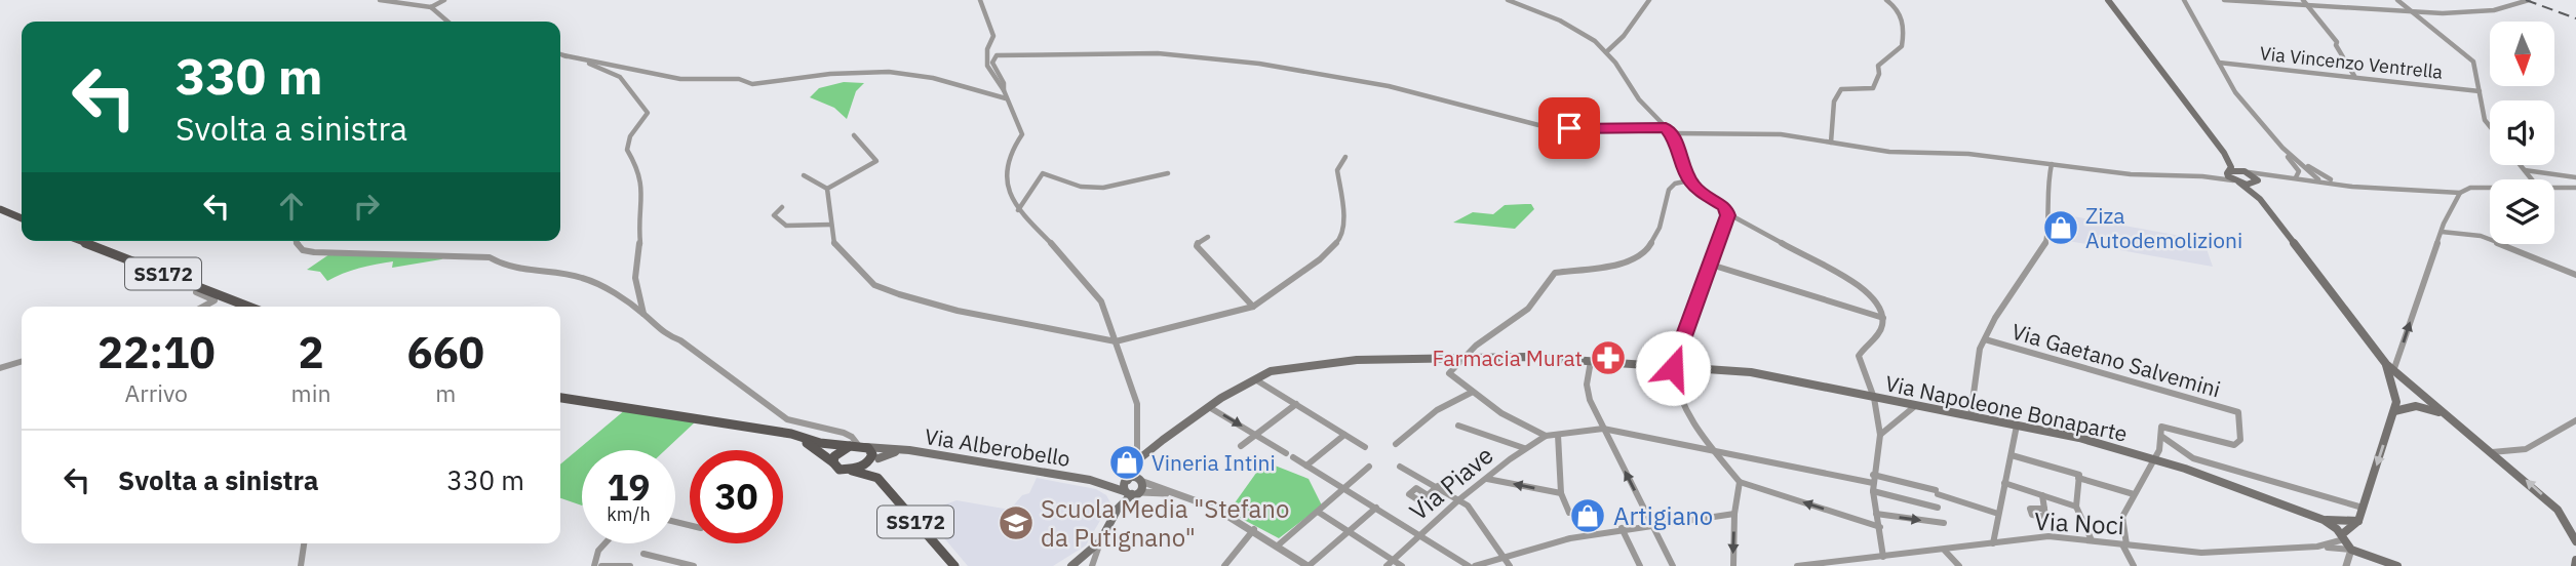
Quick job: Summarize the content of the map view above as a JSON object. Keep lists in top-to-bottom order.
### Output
{
  "streets": {
    "main road": ["SS172", "Via Napoleone Bonaparte", "Via Alberobello"],
    "street": [
      "Via Vincenzo Ventrella",
      "Via Gaetano Salvemini",
      "Via Piave",
      "Via Noci"
    ]
  },
  "crossings": [
    ["Via Napoleone Bonaparte", "Via Noci"]
  ],
  "places": {
    "shop": ["Ziza Autodemolizioni", "Vineria Intini", "Artigiano"],
    "pharmacy": ["Farmacia Murat"],
    "school or university": ["Scuola Media \"Stefano da Putignano\""]
  },
  "north": "bottom",
  "page": {
    "turn": ["330 m", "Svolta a sinistra"],
    "eta": [
      "22:10",
      "Arrivo",
      "2",
      "min",
      "660",
      "m"
    ],
    "list": [
      {
        "name": "Svolta a sinistra",
        "value": "330 m"
      }
    ],
    "speed": "19 km/h",
    "limit": "30"
  }
}
